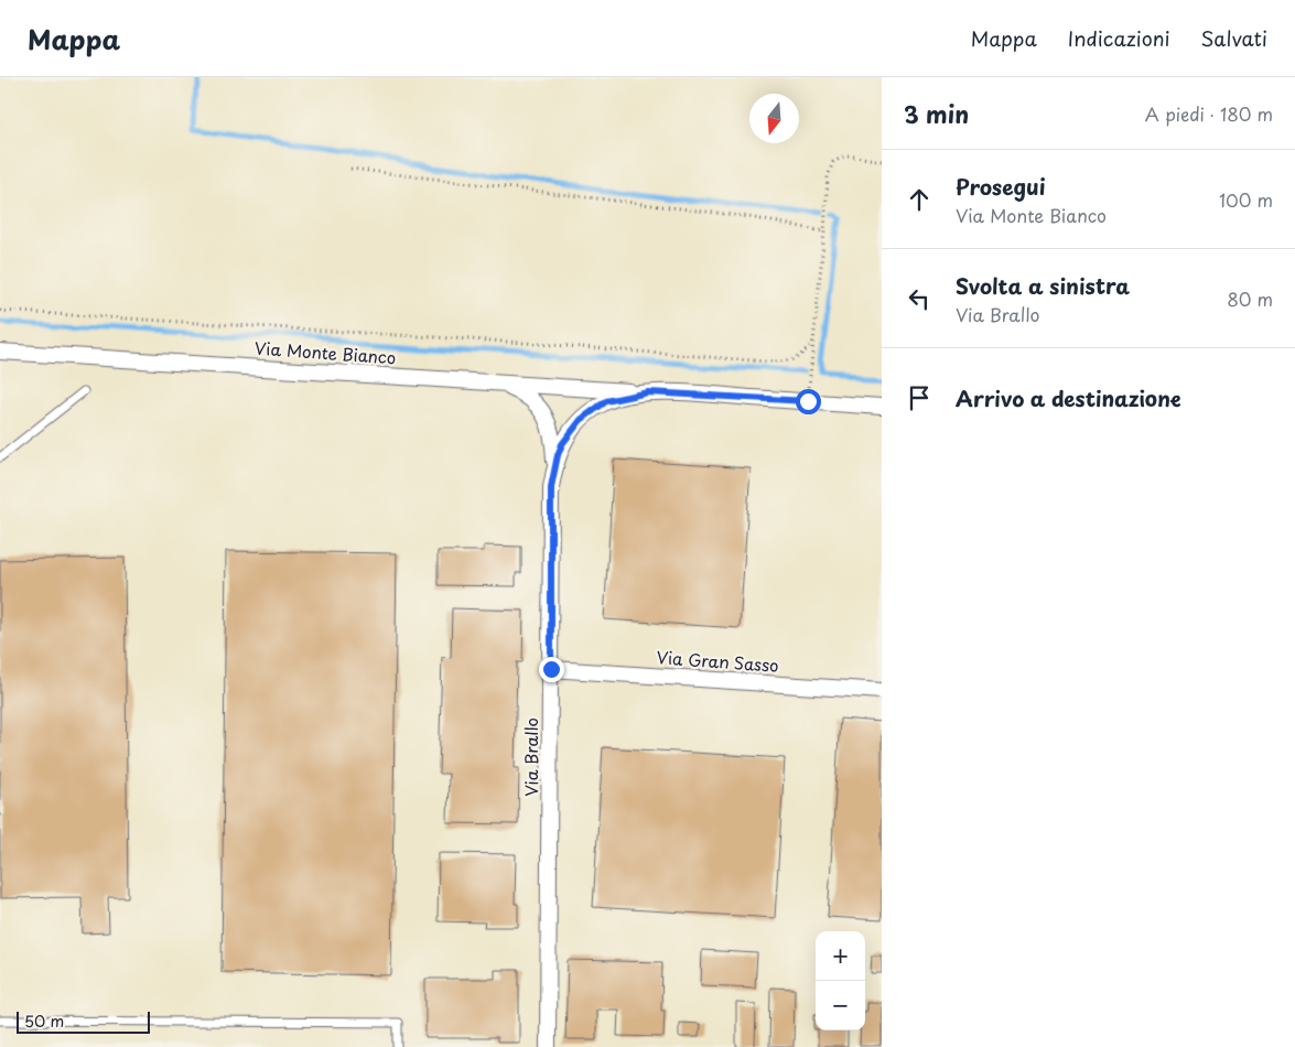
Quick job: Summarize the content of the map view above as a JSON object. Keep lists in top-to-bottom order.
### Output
{
  "streets": {
    "street": ["Via Monte Bianco", "Via Gran Sasso", "Via Brallo"]
  },
  "crossings": [
    ["Via Monte Bianco", "Via Brallo"],
    ["Via Gran Sasso", "Via Brallo"]
  ],
  "scale_bar": "50 m",
  "north": "bottom",
  "page": {
    "header": "Mappa",
    "nav": ["Mappa", "Indicazioni", "Salvati"],
    "heading": ["3 min", "A piedi · 180 m"],
    "list": [
      ["Prosegui", "Via Monte Bianco", "100 m"],
      ["Svolta a sinistra", "Via Brallo", "80 m"],
      "Arrivo a destinazione"
    ],
    "map_buttons": ["+", "−"],
    "scale": "50 m"
  }
}
